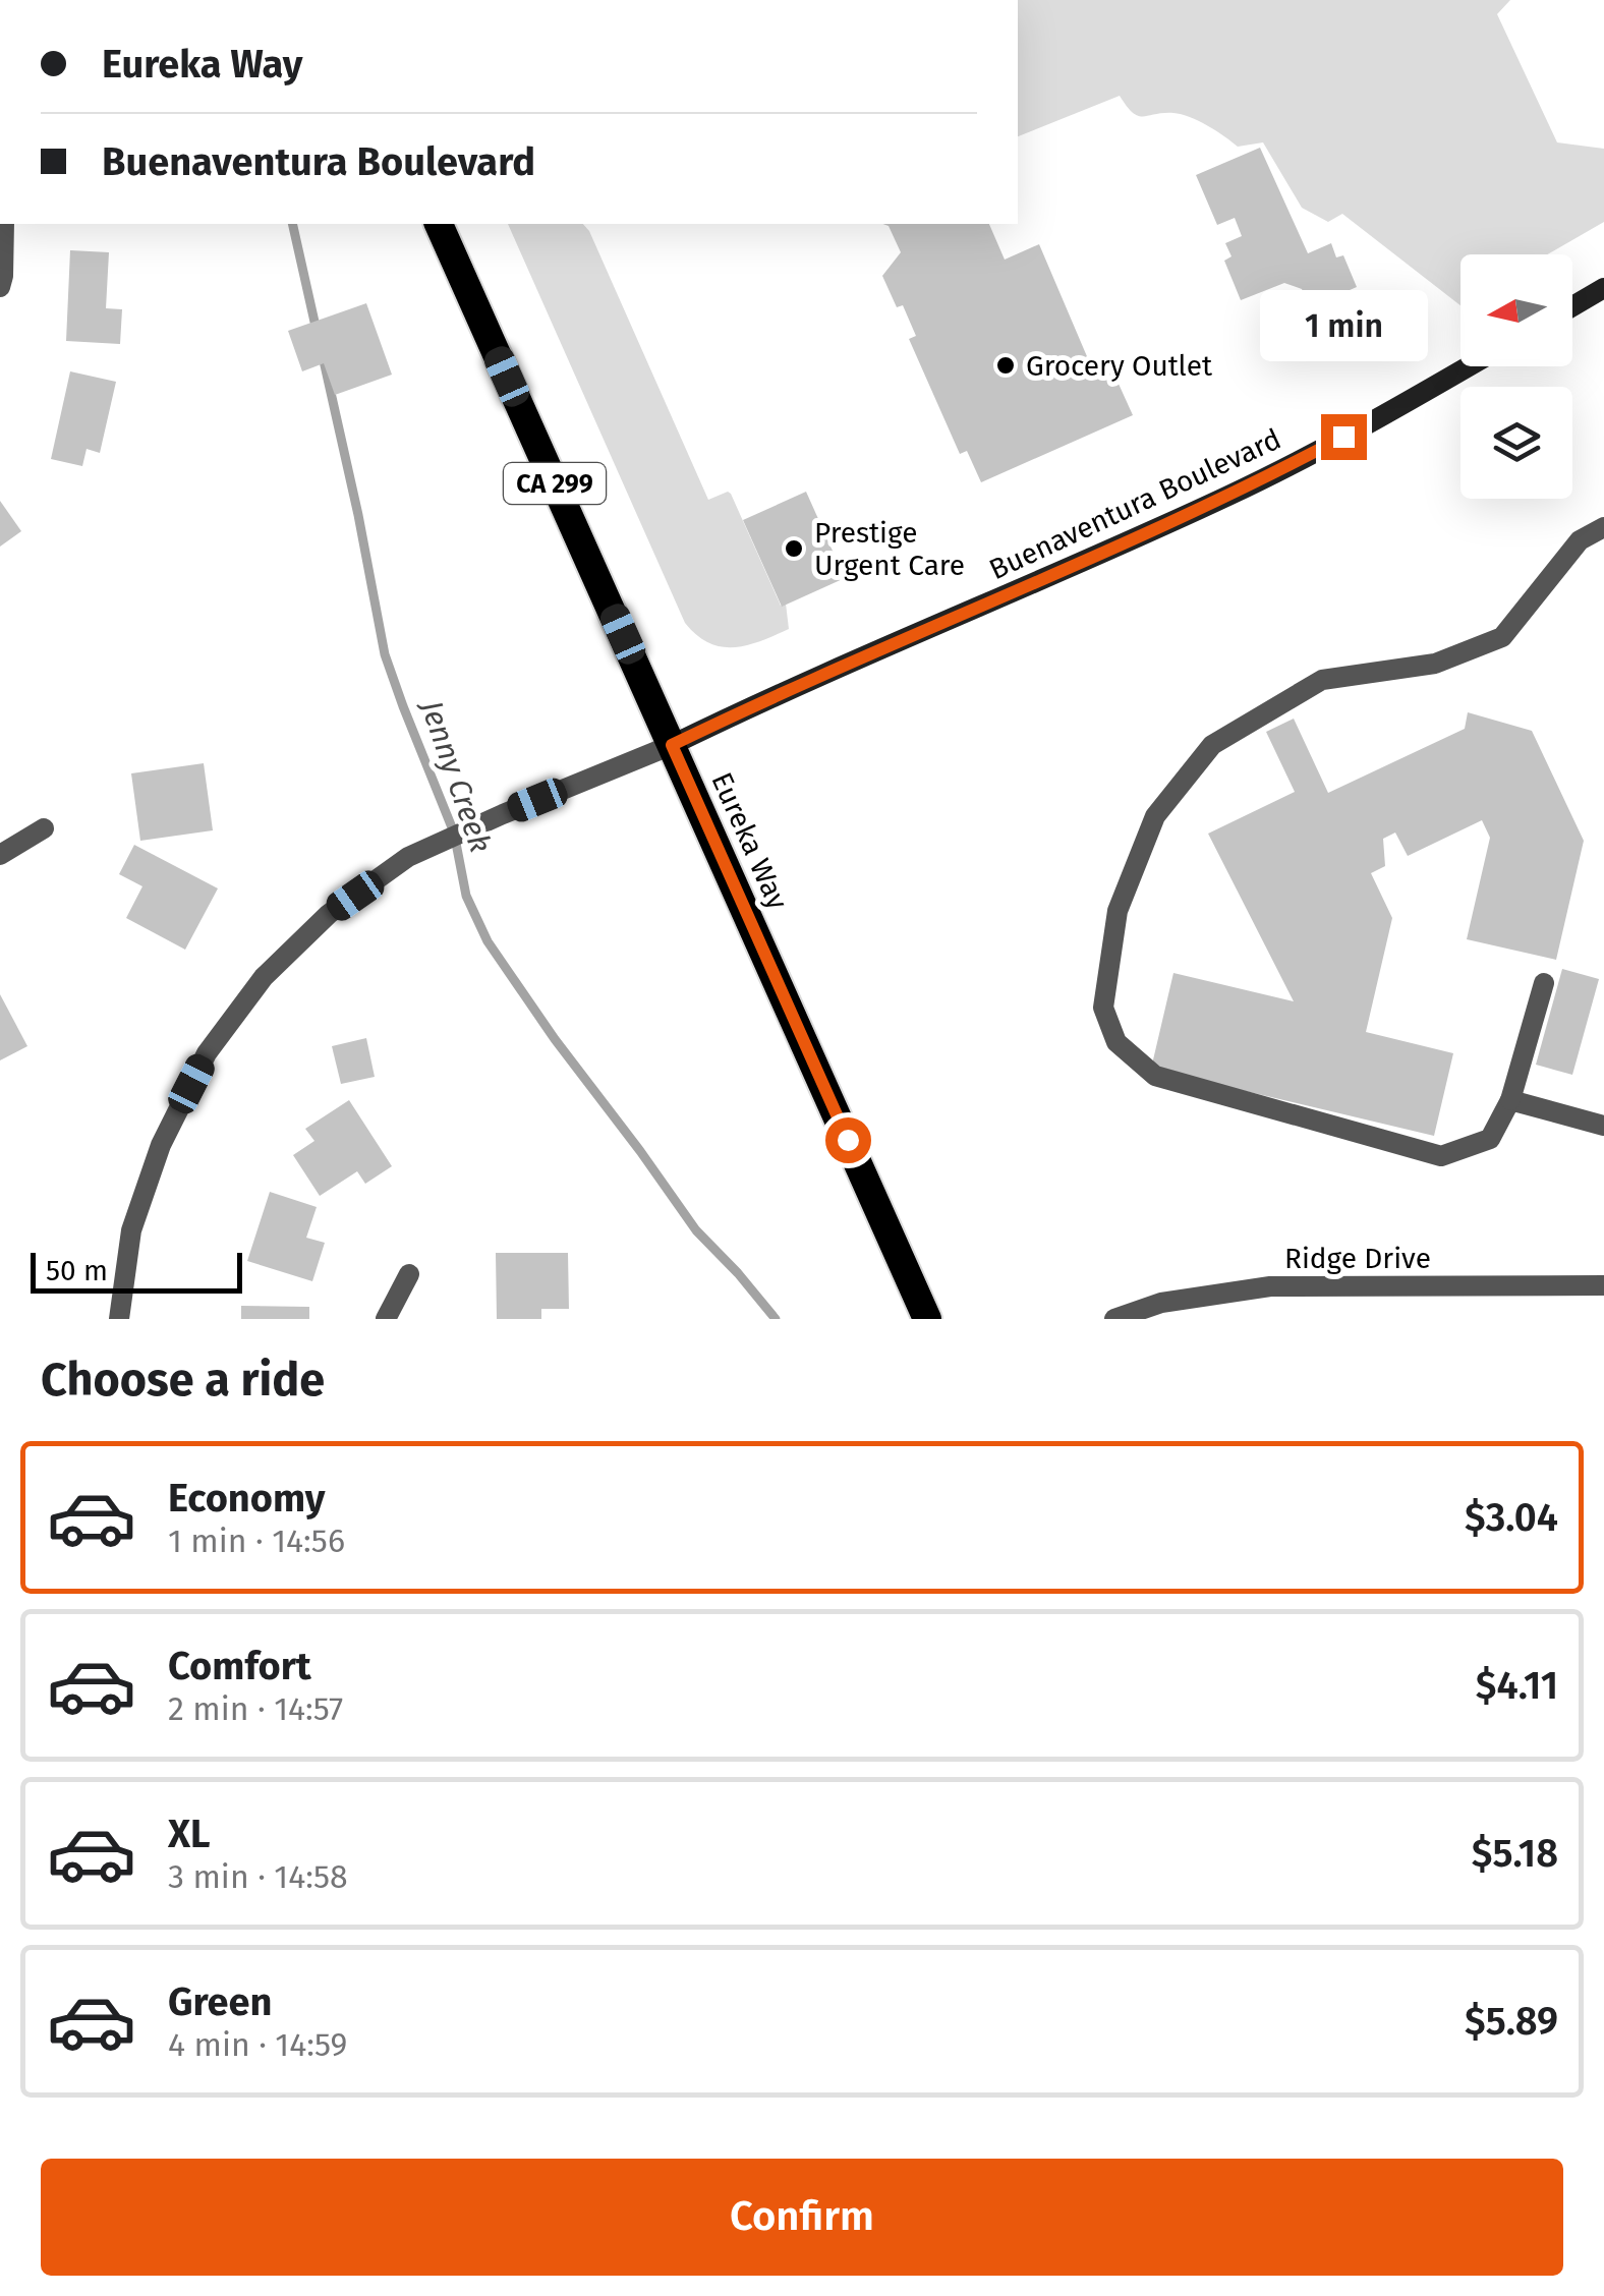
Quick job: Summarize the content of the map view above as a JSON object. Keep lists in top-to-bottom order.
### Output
{
  "streets": {
    "highway": ["CA 299", "Eureka Way"],
    "main road": ["Buenaventura Boulevard"],
    "street": ["Ridge Drive"]
  },
  "crossings": [
    ["Buenaventura Boulevard", "Eureka Way"]
  ],
  "water": ["Jenny Creek"],
  "places": ["Grocery Outlet", "Prestige Urgent Care"],
  "scale_bar": "50 m",
  "north": "left",
  "page": {
    "banner": ["Eureka Way", "Buenaventura Boulevard"],
    "bubble": "1 min",
    "scale": "50 m",
    "heading": "Choose a ride",
    "list": [
      {
        "name": "Economy",
        "note": "1 min · 14:56",
        "value": "$3.04"
      },
      {
        "name": "Comfort",
        "note": "2 min · 14:57",
        "value": "$4.11"
      },
      {
        "name": "XL",
        "note": "3 min · 14:58",
        "value": "$5.18"
      },
      {
        "name": "Green",
        "note": "4 min · 14:59",
        "value": "$5.89"
      }
    ],
    "buttons": "Confirm"
  }
}
